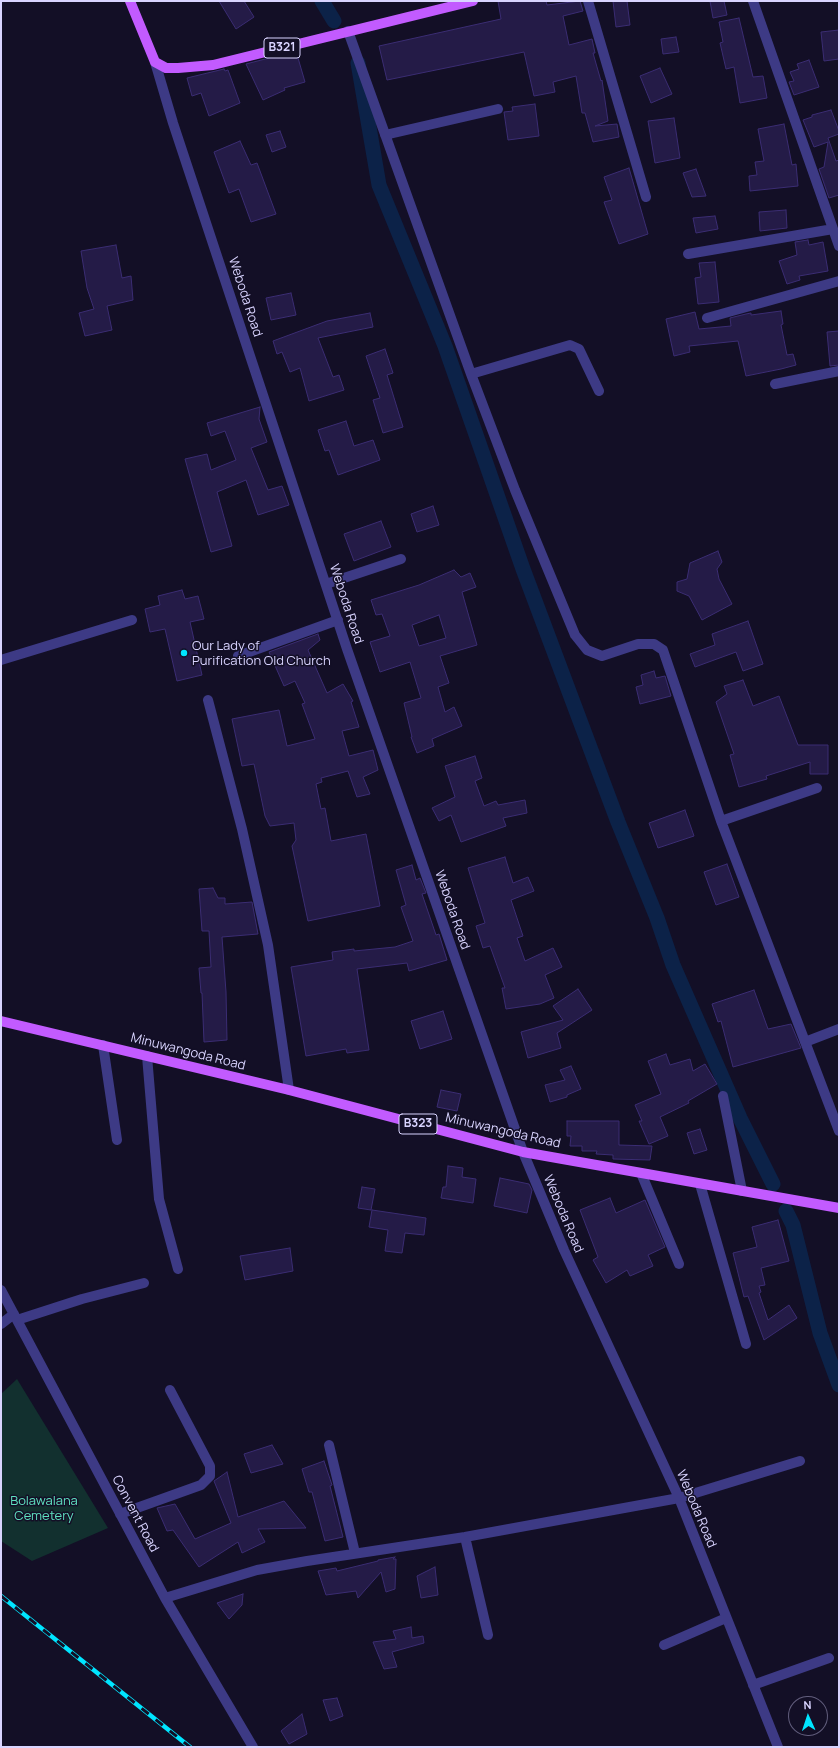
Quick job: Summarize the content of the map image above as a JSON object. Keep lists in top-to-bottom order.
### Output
{
  "streets": {
    "main road": ["B321", "Minuwangoda Road", "B323"],
    "street": ["Weboda Road", "Convent Road"]
  },
  "crossings": [
    ["B321", "Weboda Road"],
    ["Weboda Road", "Minuwangoda Road"]
  ],
  "parks": ["Bolawalana Cemetery"],
  "places": ["Our Lady of Purification Old Church"],
  "north": "top"
}
